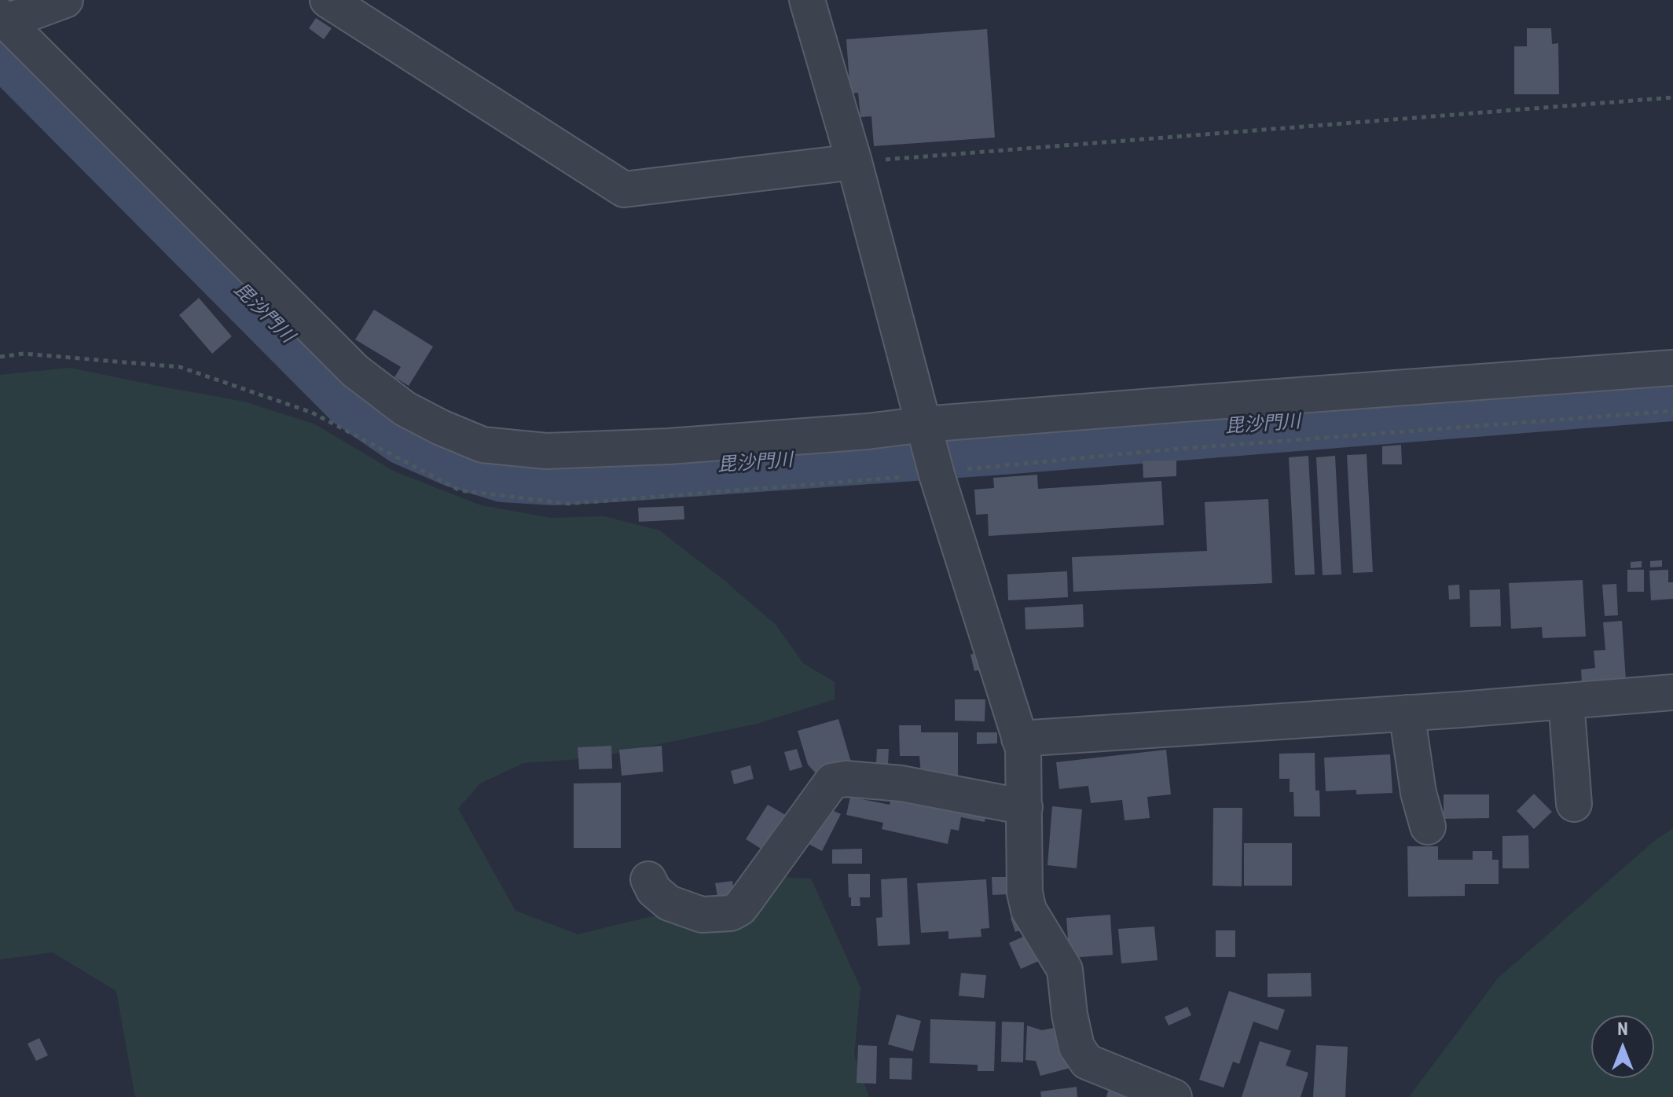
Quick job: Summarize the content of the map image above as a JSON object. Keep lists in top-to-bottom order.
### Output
{
  "water": ["毘沙門川"],
  "north": "top"
}
